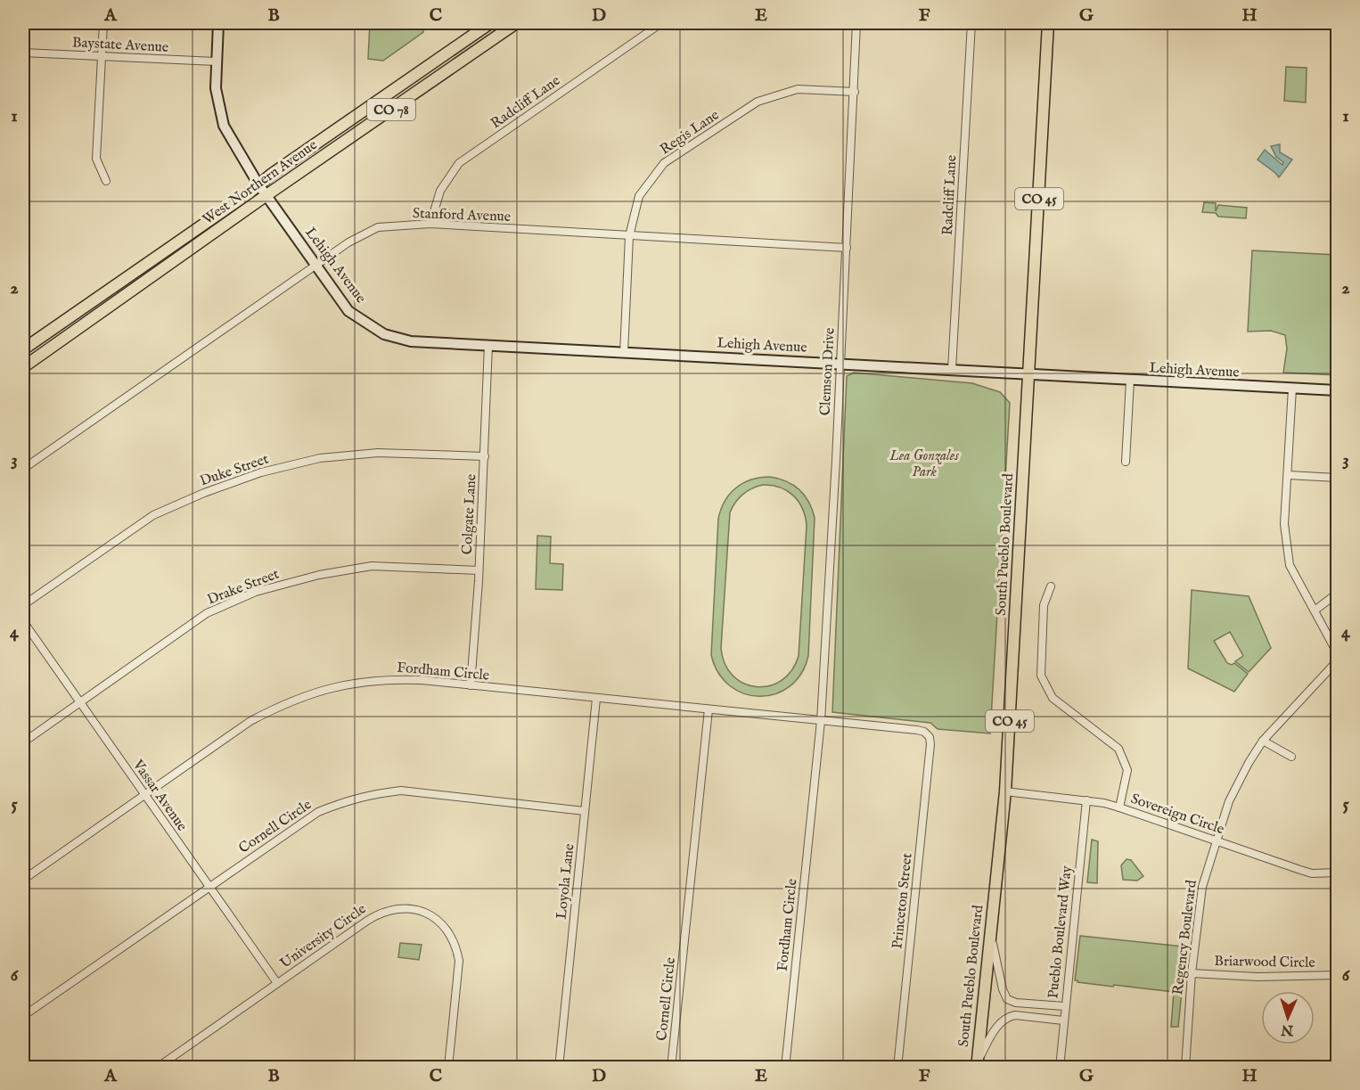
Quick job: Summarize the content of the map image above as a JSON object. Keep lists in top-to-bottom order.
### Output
{
  "streets": {
    "main road": [
      "CO 78",
      "West Northern Avenue",
      "CO 45",
      "South Pueblo Boulevard"
    ],
    "street": [
      "Baystate Avenue",
      "Radcliff Lane",
      "Regis Lane",
      "Stanford Avenue",
      "Lehigh Avenue",
      "Clemson Drive",
      "Duke Street",
      "Colgate Lane",
      "Drake Street",
      "Fordham Circle",
      "Vassar Avenue",
      "Sovereign Circle",
      "Cornell Circle",
      "Loyola Lane",
      "Princeton Street",
      "Pueblo Boulevard Way",
      "University Circle",
      "Regency Boulevard",
      "Briarwood Circle"
    ]
  },
  "crossings": [
    ["Baystate Avenue", "Lehigh Avenue"],
    ["Radcliff Lane", "Stanford Avenue"],
    ["Radcliff Lane", "Lehigh Avenue"],
    ["Regis Lane", "Stanford Avenue"],
    ["Regis Lane", "Lehigh Avenue"],
    ["Regis Lane", "Clemson Drive"],
    ["West Northern Avenue", "Lehigh Avenue"],
    ["Stanford Avenue", "Lehigh Avenue"],
    ["Stanford Avenue", "Clemson Drive"],
    ["Lehigh Avenue", "Clemson Drive"],
    ["Lehigh Avenue", "Colgate Lane"],
    ["Lehigh Avenue", "South Pueblo Boulevard"],
    ["Clemson Drive", "Fordham Circle"],
    ["Duke Street", "Colgate Lane"],
    ["Colgate Lane", "Drake Street"],
    ["Colgate Lane", "Fordham Circle"],
    ["South Pueblo Boulevard", "Sovereign Circle"],
    ["Drake Street", "Vassar Avenue"],
    ["Fordham Circle", "Vassar Avenue"],
    ["Fordham Circle", "Cornell Circle"],
    ["Fordham Circle", "Loyola Lane"],
    ["Fordham Circle", "Princeton Street"],
    ["Vassar Avenue", "Cornell Circle"],
    ["Vassar Avenue", "University Circle"],
    ["Sovereign Circle", "Pueblo Boulevard Way"],
    ["Sovereign Circle", "Regency Boulevard"],
    ["Cornell Circle", "Loyola Lane"],
    ["Regency Boulevard", "Briarwood Circle"]
  ],
  "parks": ["Lea Gonzales Park"],
  "north": "bottom",
  "grid": {
    "columns": [
      "A",
      "B",
      "C",
      "D",
      "E",
      "F",
      "G",
      "H"
    ],
    "rows": [
      "1",
      "2",
      "3",
      "4",
      "5",
      "6"
    ]
  }
}
